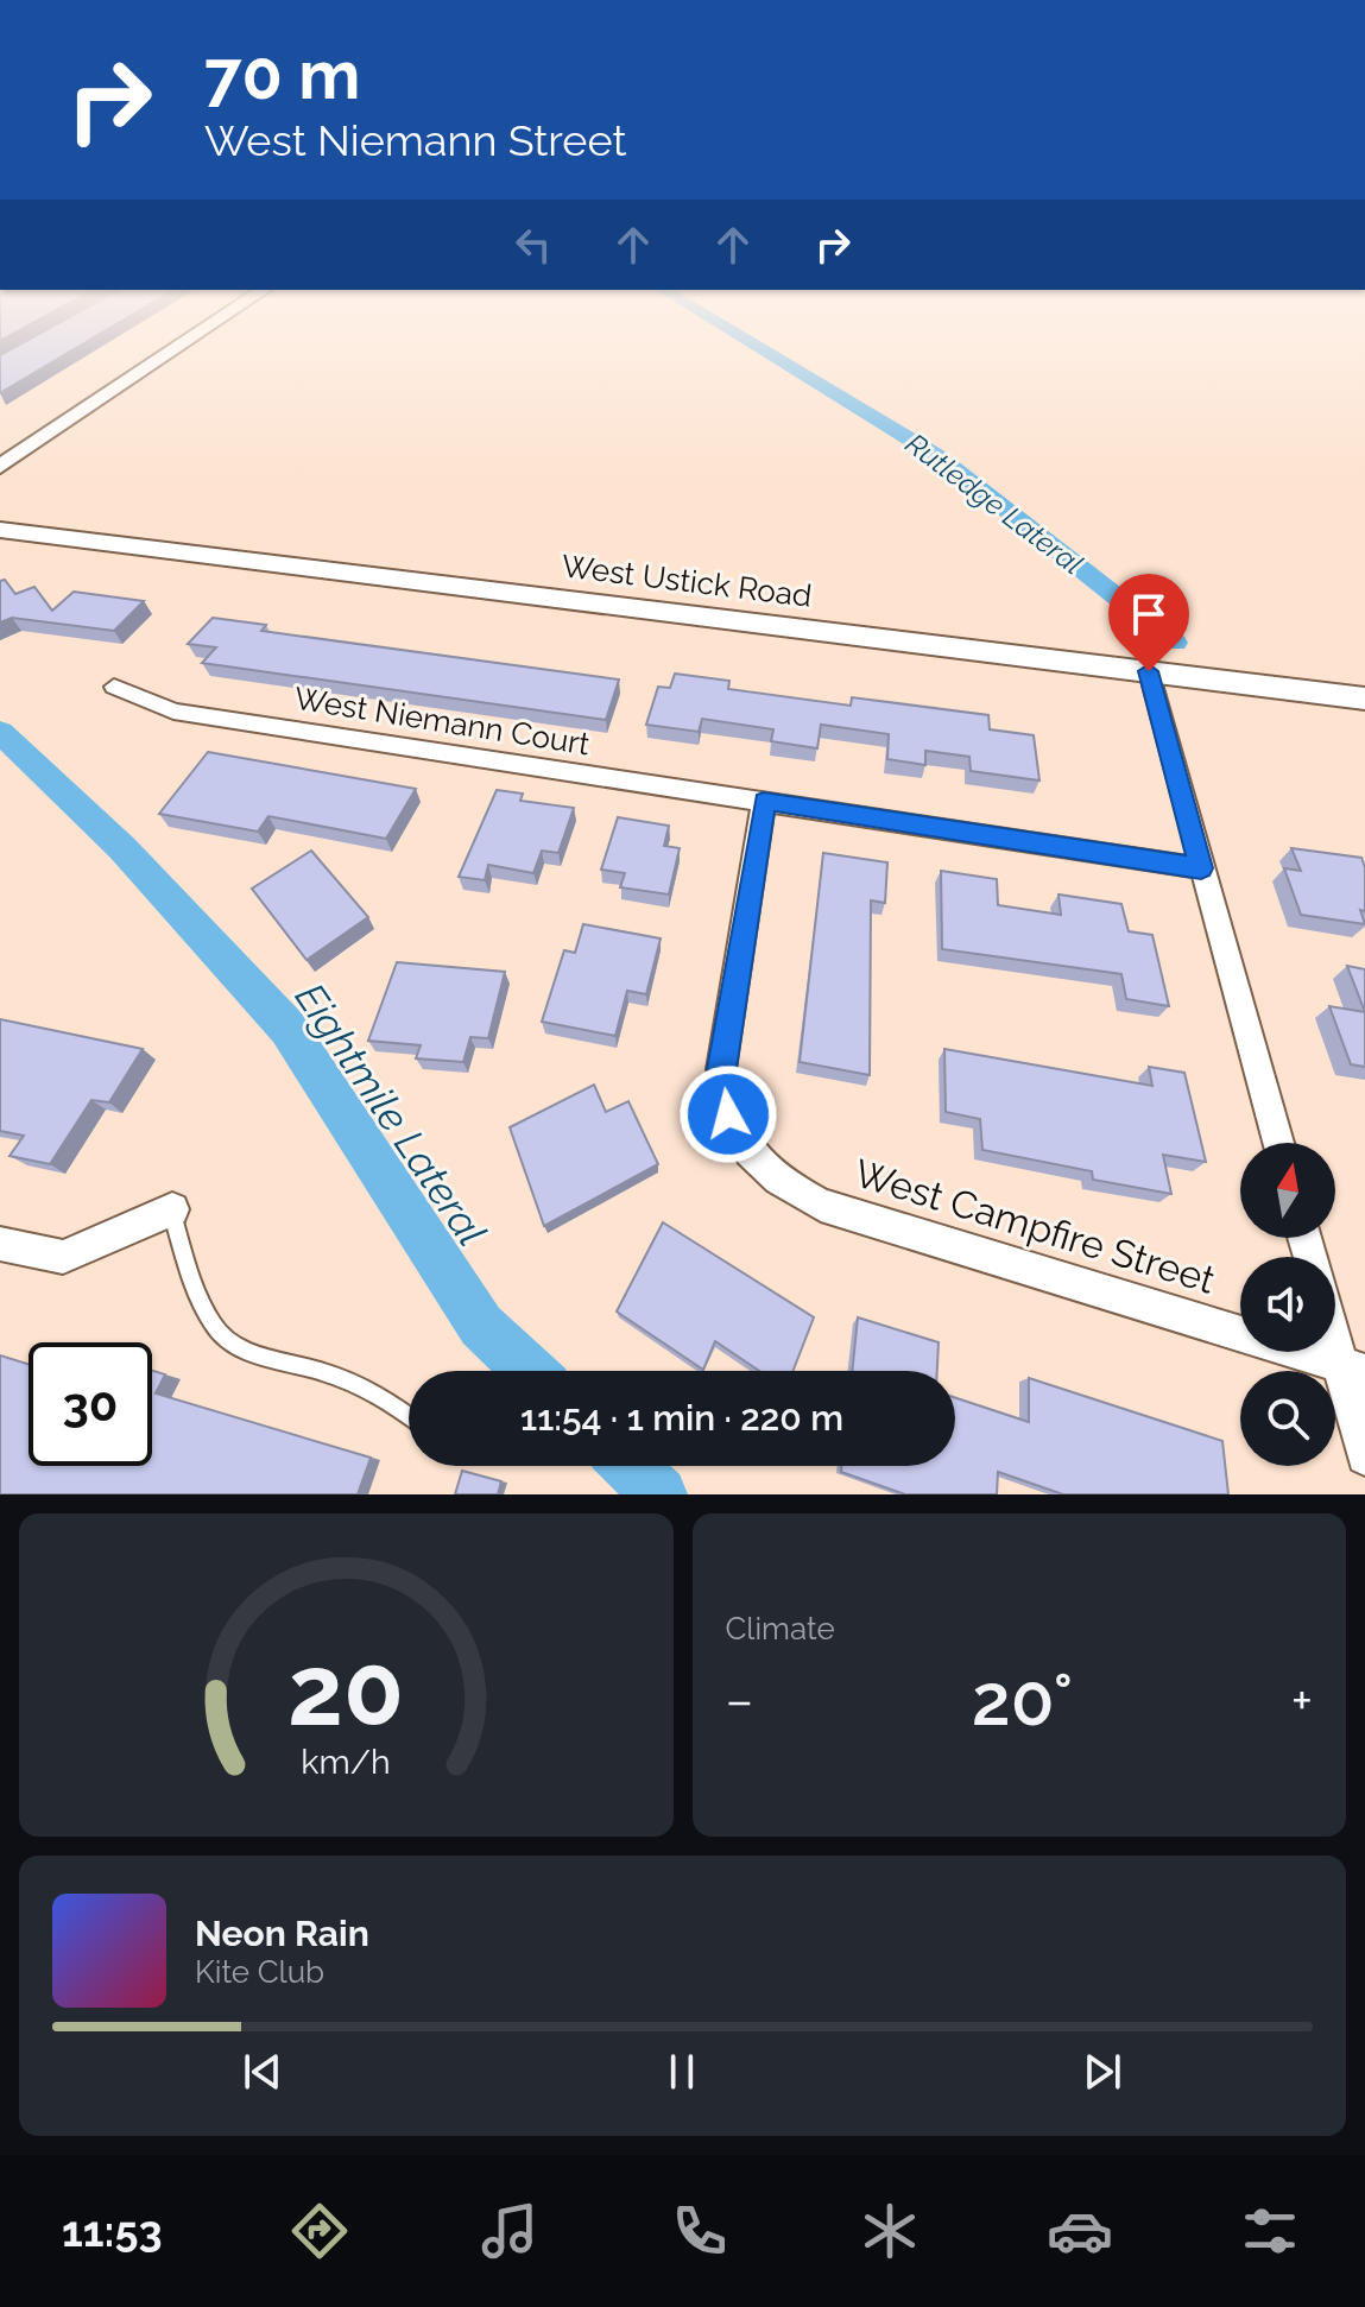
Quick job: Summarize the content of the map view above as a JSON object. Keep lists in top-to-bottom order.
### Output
{
  "streets": {
    "main road": ["West Ustick Road"],
    "street": ["West Niemann Court", "West Campfire Street"]
  },
  "crossings": [
    ["West Niemann Court", "West Campfire Street"]
  ],
  "water": ["Rutledge Lateral", "Eightmile Lateral"],
  "north": "top",
  "page": {
    "turn": ["70 m", "West Niemann Street"],
    "limit": "30",
    "trip": "11:54 · 1 min · 220 m",
    "tile": "Climate",
    "heat": ["−", "20°", "+"],
    "song": ["Neon Rain", "Kite Club"],
    "tabs": "11:53",
    "gauge": ["20", "km/h"]
  }
}
